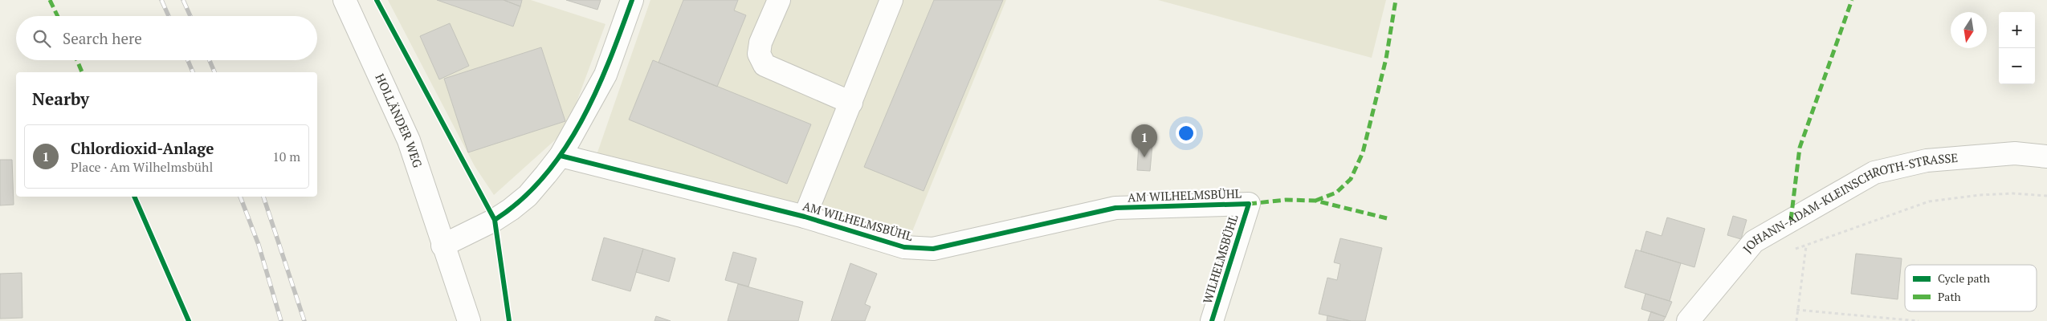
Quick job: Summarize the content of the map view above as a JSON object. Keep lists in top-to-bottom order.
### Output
{
  "streets": {
    "street": [
      "HOLLÄNDER WEG",
      "AM WILHELMSBÜHL",
      "JOHANN-ADAM-KLEINSCHROTH-STRASSE",
      "WILHELMSBÜHL"
    ]
  },
  "crossings": [
    ["AM WILHELMSBÜHL", "WILHELMSBÜHL"]
  ],
  "legend": ["Cycle path", "Path"],
  "north": "bottom",
  "page": {
    "map_buttons": ["+", "−"],
    "search": "Search here",
    "heading": "Nearby",
    "pins": "1",
    "list": [
      {
        "mark": "1",
        "name": "Chlordioxid-Anlage",
        "note": "Place · Am Wilhelmsbühl",
        "value": "10 m"
      }
    ]
  }
}
